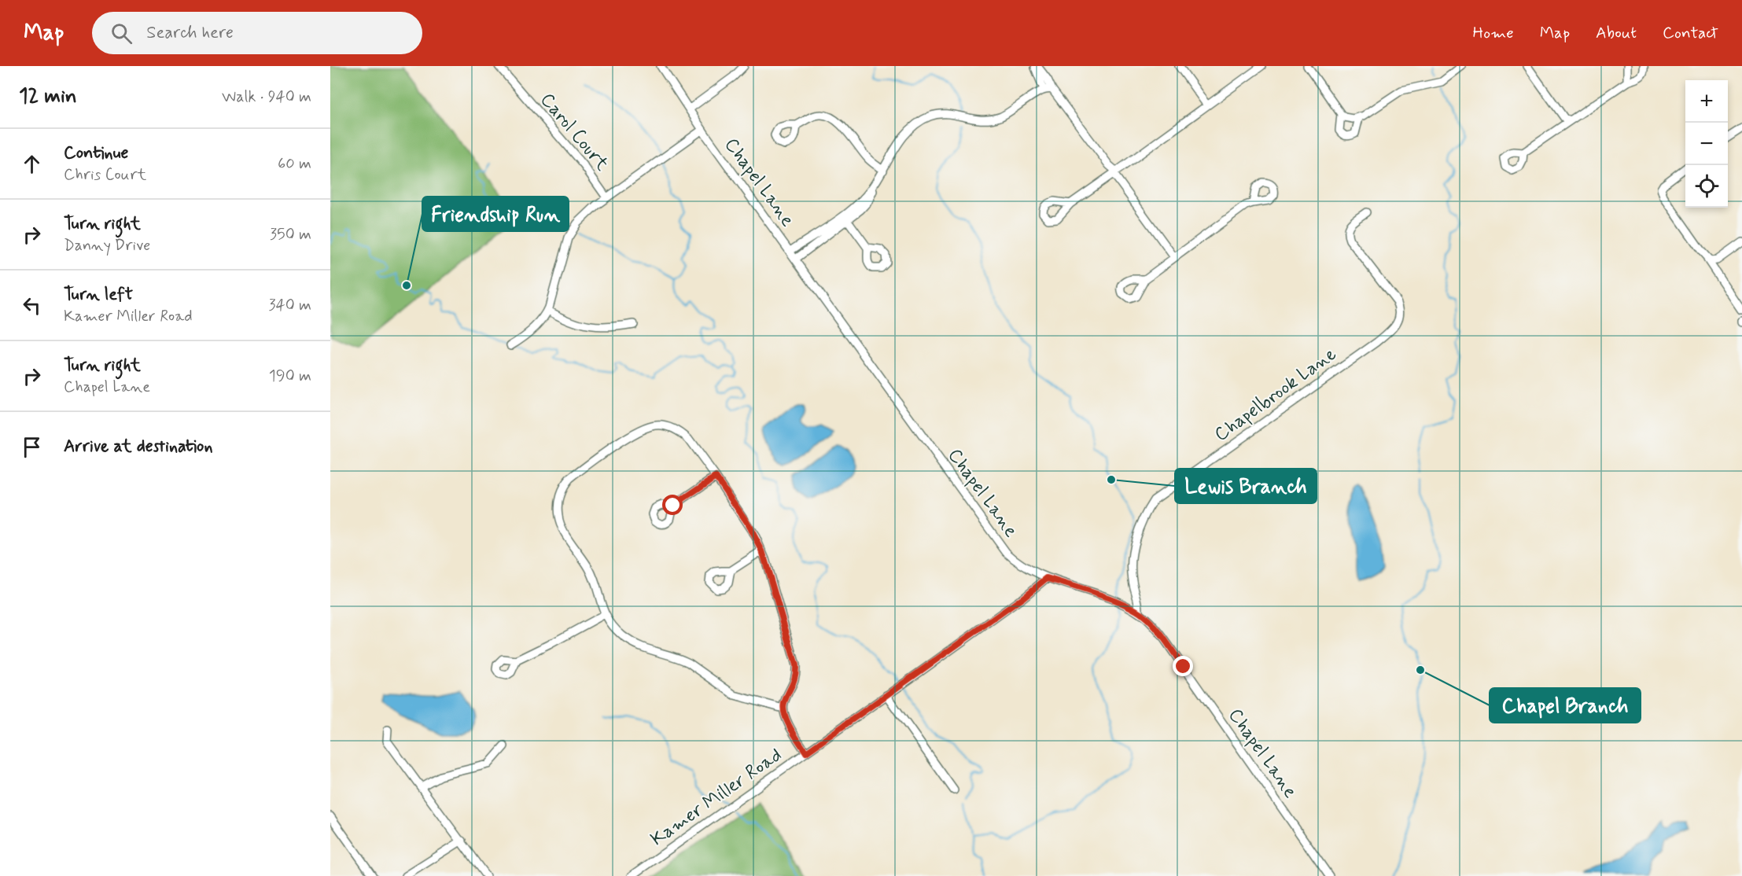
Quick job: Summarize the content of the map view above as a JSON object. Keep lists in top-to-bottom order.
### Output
{
  "streets": {
    "street": [
      "Carol Court",
      "Chapel Lane",
      "Chapelbrook Lane",
      "Kamer Miller Road"
    ]
  },
  "crossings": [
    ["Chapel Lane", "Chapelbrook Lane"],
    ["Chapel Lane", "Kamer Miller Road"]
  ],
  "places": ["Friendship Run", "Lewis Branch", "Chapel Branch"],
  "page": {
    "header": "Map",
    "search": "Search here",
    "nav": [
      "Home",
      "Map",
      "About",
      "Contact"
    ],
    "heading": ["12 min", "Walk · 940 m"],
    "map_buttons": ["+", "−"],
    "list": [
      ["Continue", "Chris Court", "60 m"],
      ["Turn right", "Danny Drive", "350 m"],
      ["Turn left", "Kamer Miller Road", "340 m"],
      ["Turn right", "Chapel Lane", "190 m"],
      "Arrive at destination"
    ]
  }
}
